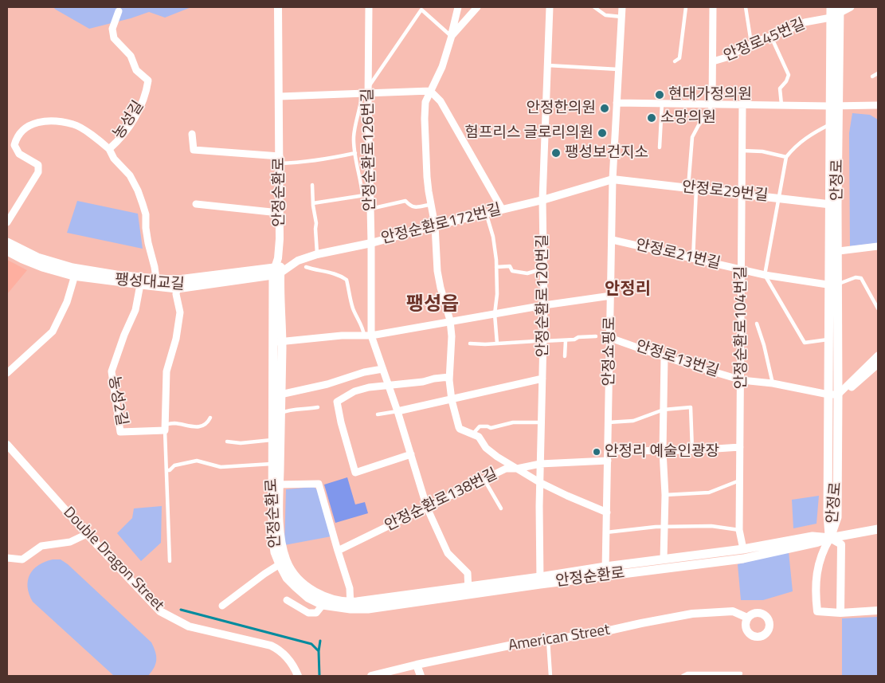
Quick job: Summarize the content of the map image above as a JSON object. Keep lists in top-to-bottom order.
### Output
{
  "streets": {
    "main road": ["안정로", "안정순환로", "팽성대교길"],
    "street": [
      "안정로45번길",
      "농성길",
      "안정순환로126번길",
      "안정로29번길",
      "안정순환로172번길",
      "안정로21번길",
      "안정순환로120번길",
      "안정순환로104번길",
      "안정쇼핑로",
      "안정로13번길",
      "농성2길",
      "안정순환로138번길",
      "Double Dragon Street",
      "American Street"
    ]
  },
  "crossings": [
    ["안정로45번길", "안정로"],
    ["안정순환로126번길", "안정순환로"],
    ["안정순환로126번길", "안정순환로172번길"],
    ["안정순환로126번길", "안정순환로138번길"],
    ["안정로", "안정순환로"],
    ["안정로", "안정로29번길"],
    ["안정로", "안정로21번길"],
    ["안정로", "안정로13번길"],
    ["안정순환로", "안정순환로172번길"],
    ["안정순환로", "팽성대교길"],
    ["안정순환로", "안정순환로120번길"],
    ["안정순환로", "안정순환로104번길"],
    ["안정순환로", "안정쇼핑로"],
    ["안정로29번길", "안정순환로172번길"],
    ["안정로29번길", "안정순환로104번길"],
    ["안정로29번길", "안정쇼핑로"],
    ["안정순환로172번길", "팽성대교길"],
    ["안정순환로172번길", "안정순환로120번길"],
    ["안정순환로172번길", "안정쇼핑로"],
    ["안정로21번길", "안정순환로104번길"],
    ["안정로21번길", "안정쇼핑로"],
    ["팽성대교길", "농성2길"],
    ["안정순환로120번길", "안정순환로138번길"],
    ["안정순환로104번길", "안정로13번길"],
    ["안정쇼핑로", "안정로13번길"],
    ["안정쇼핑로", "안정순환로138번길"]
  ],
  "districts": ["안정리", "팽성읍"],
  "places": [
    "현대가정의원",
    "안정한의원",
    "소망의원",
    "험프리스 글로리의원",
    "팽성보건지소",
    "안정리 예술인광장"
  ]
}
